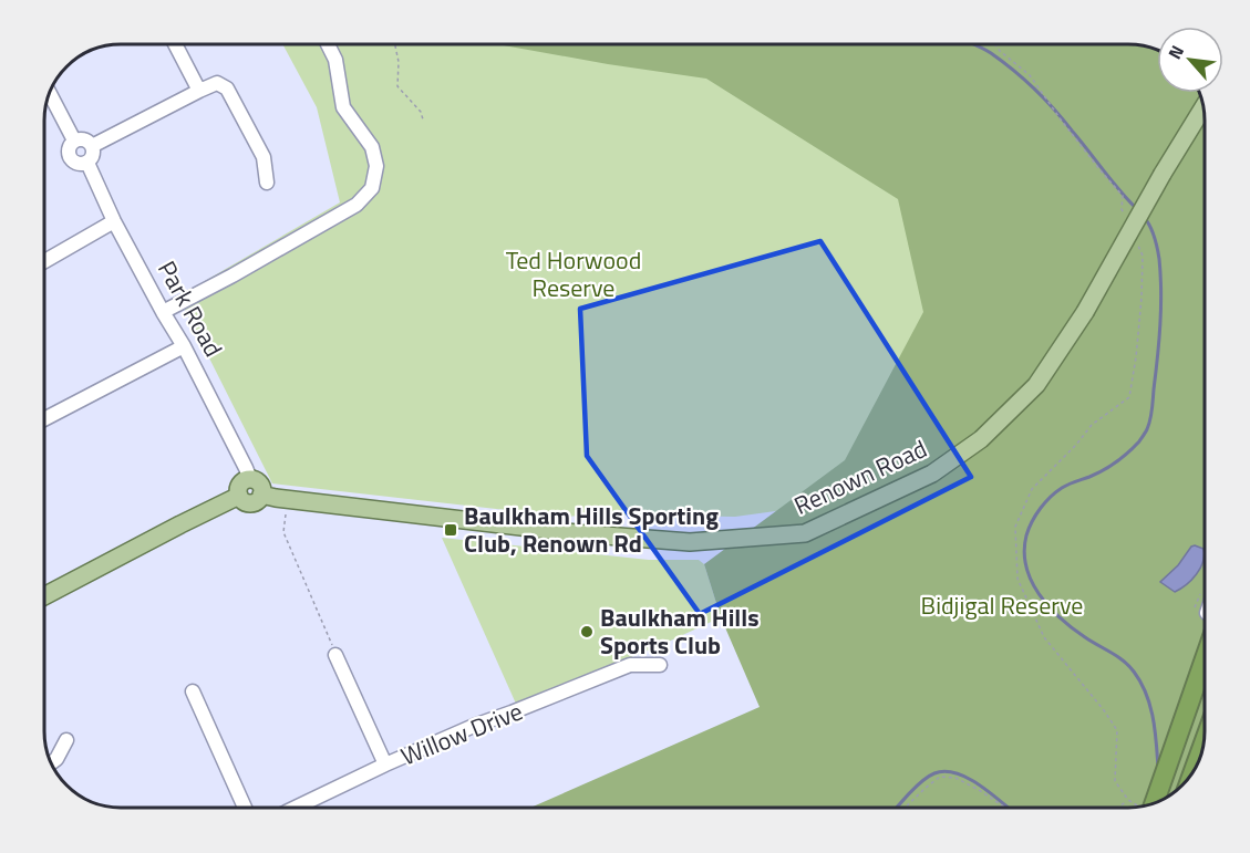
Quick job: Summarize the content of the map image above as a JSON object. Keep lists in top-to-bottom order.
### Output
{
  "streets": {
    "main road": ["Renown Road"],
    "street": ["Park Road", "Willow Drive"]
  },
  "crossings": [
    ["Park Road", "Renown Road"]
  ],
  "parks": ["Ted Horwood Reserve", "Bidjigal Reserve"],
  "places": {
    "transit": ["Baulkham Hills Sporting Club, Renown Rd"],
    "other": ["Baulkham Hills Sports Club"]
  },
  "north": "top left"
}
